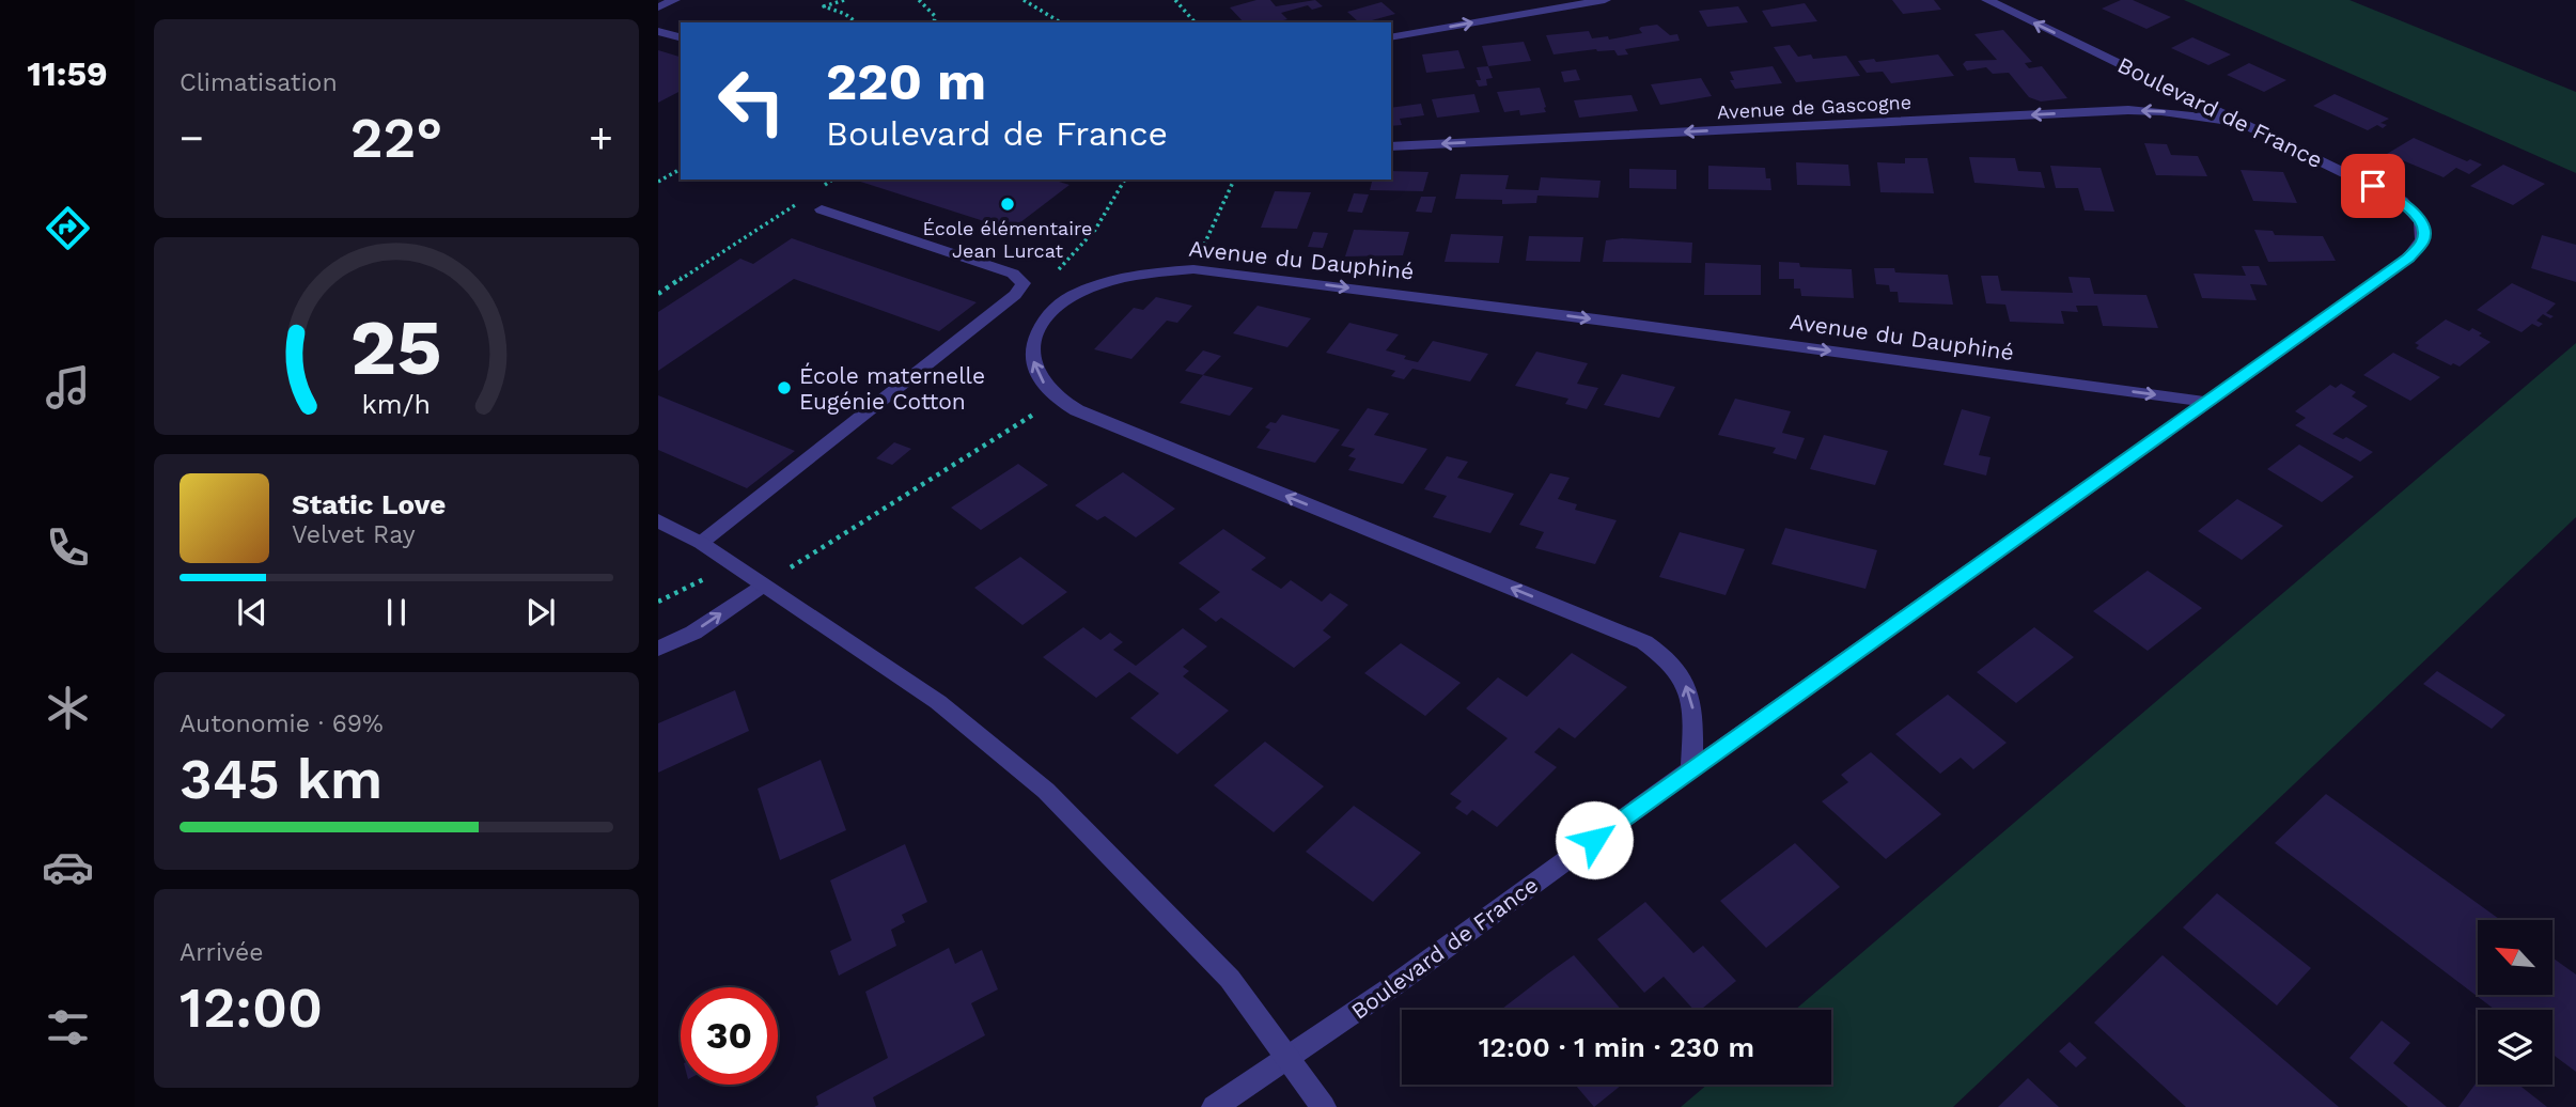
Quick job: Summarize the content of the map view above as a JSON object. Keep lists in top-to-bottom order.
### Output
{
  "streets": {
    "street": ["Avenue de Gascogne", "Boulevard de France", "Avenue du Dauphiné"]
  },
  "crossings": [
    ["Avenue de Gascogne", "Boulevard de France"],
    ["Boulevard de France", "Avenue du Dauphiné"]
  ],
  "one_way": ["Avenue de Gascogne"],
  "places": ["École élémentaire Jean Lurcat", "École maternelle Eugénie Cotton"],
  "north": "top left",
  "page": {
    "tabs": "11:59",
    "tile": [
      "Climatisation",
      ["Autonomie · 69%", "345 km"],
      ["Arrivée", "12:00"]
    ],
    "turn": ["220 m", "Boulevard de France"],
    "heat": ["−", "22°", "+"],
    "song": ["Static Love", "Velvet Ray"],
    "limit": "30",
    "trip": "12:00 · 1 min · 230 m",
    "gauge": ["25", "km/h"]
  }
}
